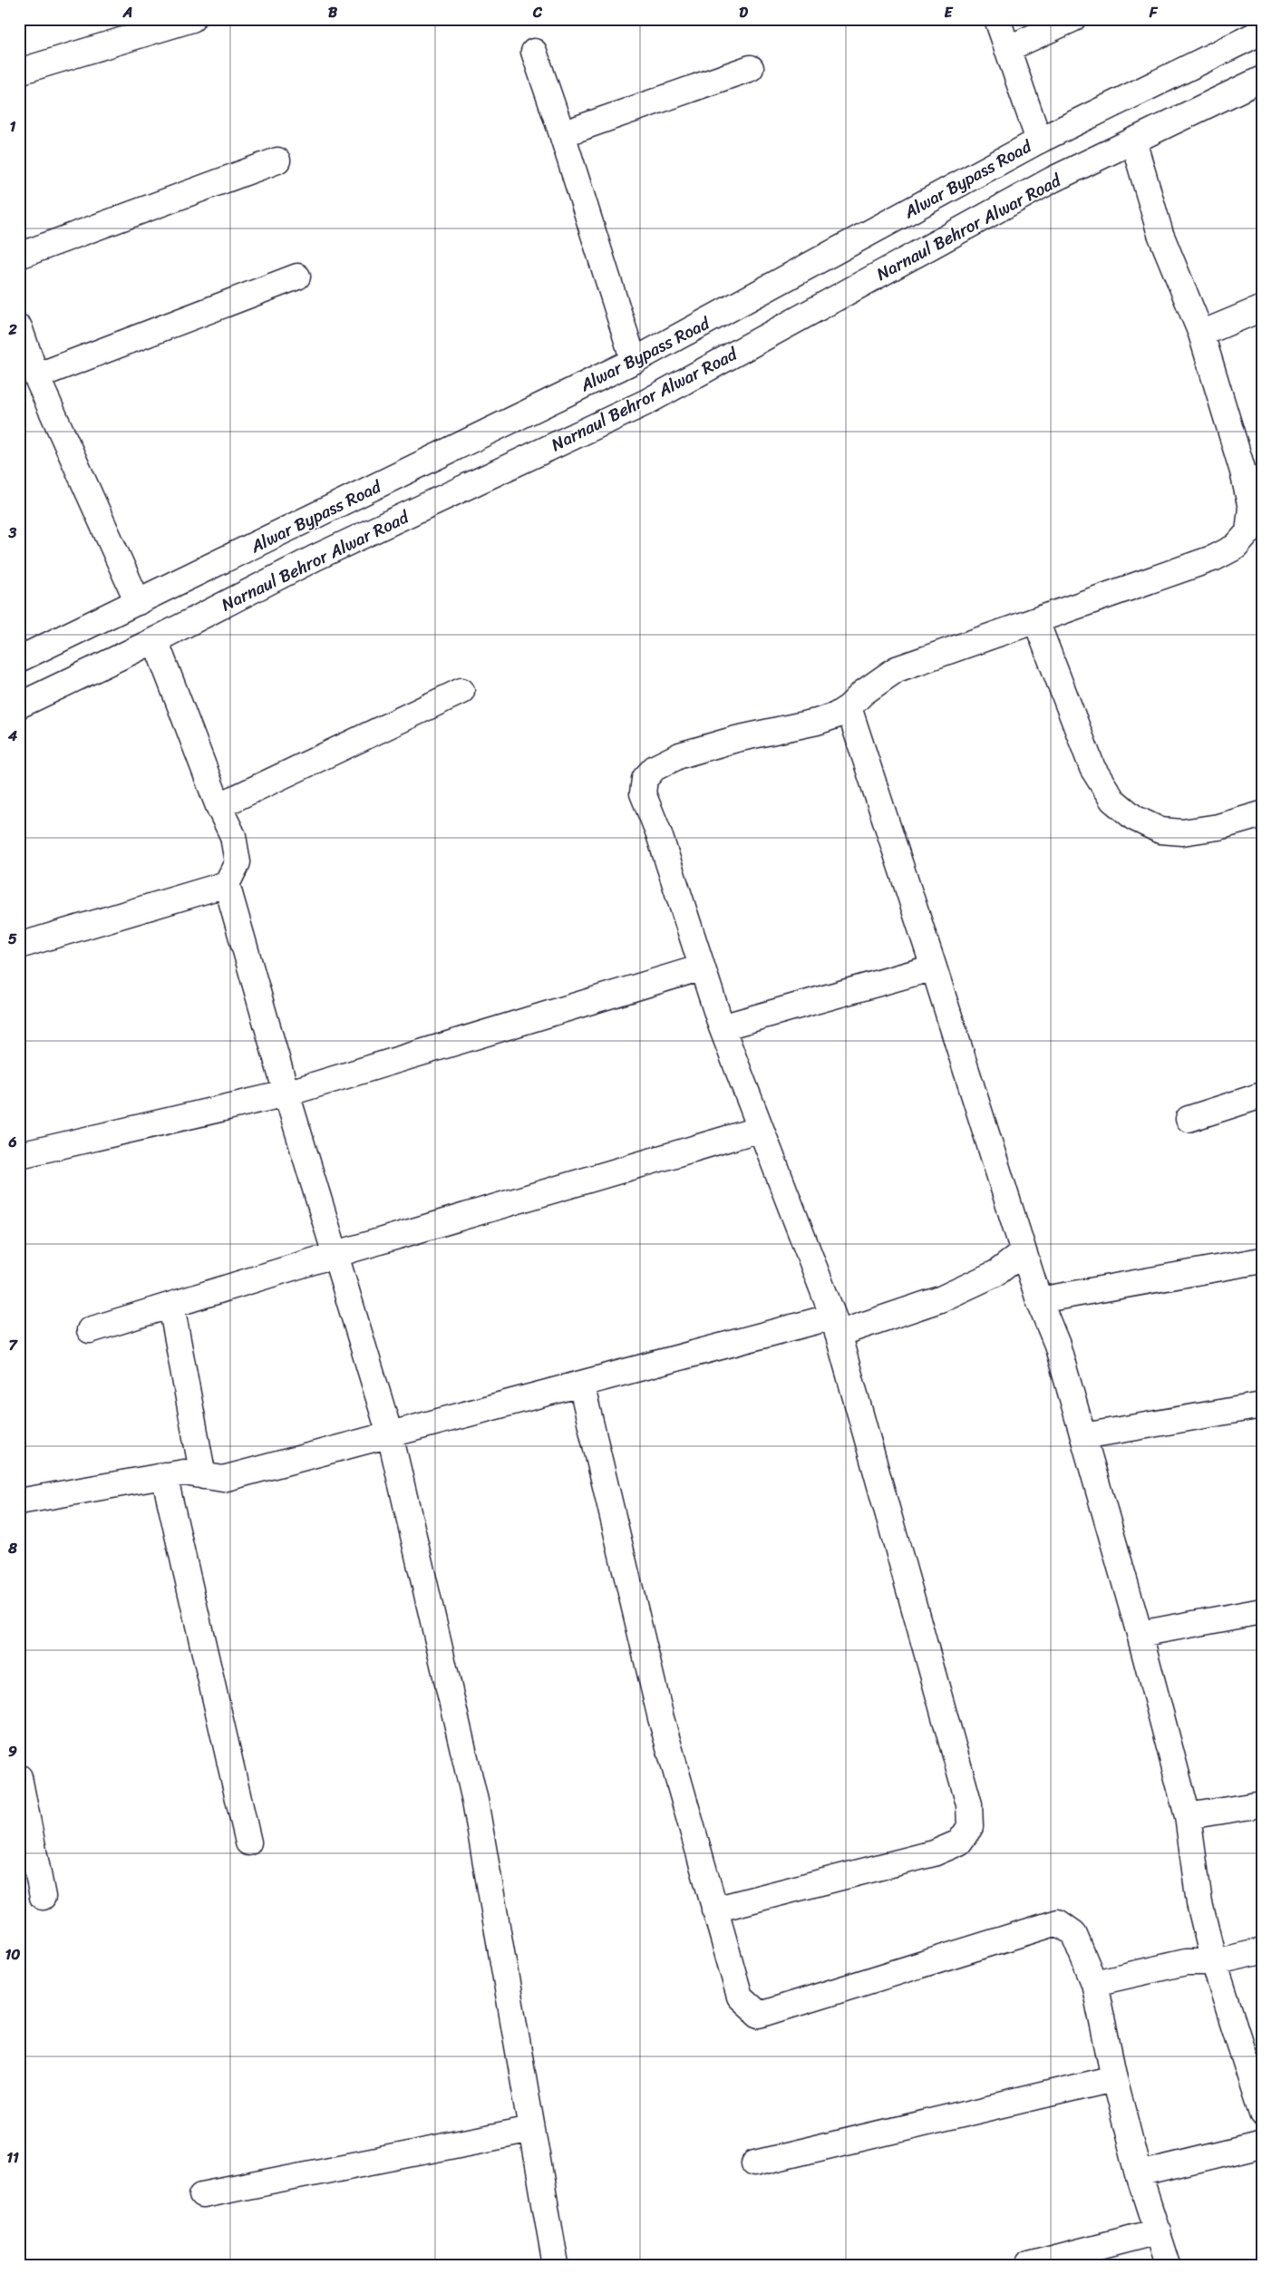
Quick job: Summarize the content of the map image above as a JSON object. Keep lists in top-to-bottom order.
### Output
{
  "streets": {
    "street": ["Alwar Bypass Road", "Narnaul Behror Alwar Road"]
  },
  "grid": {
    "columns": [
      "A",
      "B",
      "C",
      "D",
      "E",
      "F"
    ],
    "rows": [
      "1",
      "2",
      "3",
      "4",
      "5",
      "6",
      "7",
      "8",
      "9",
      "10",
      "11"
    ]
  }
}
